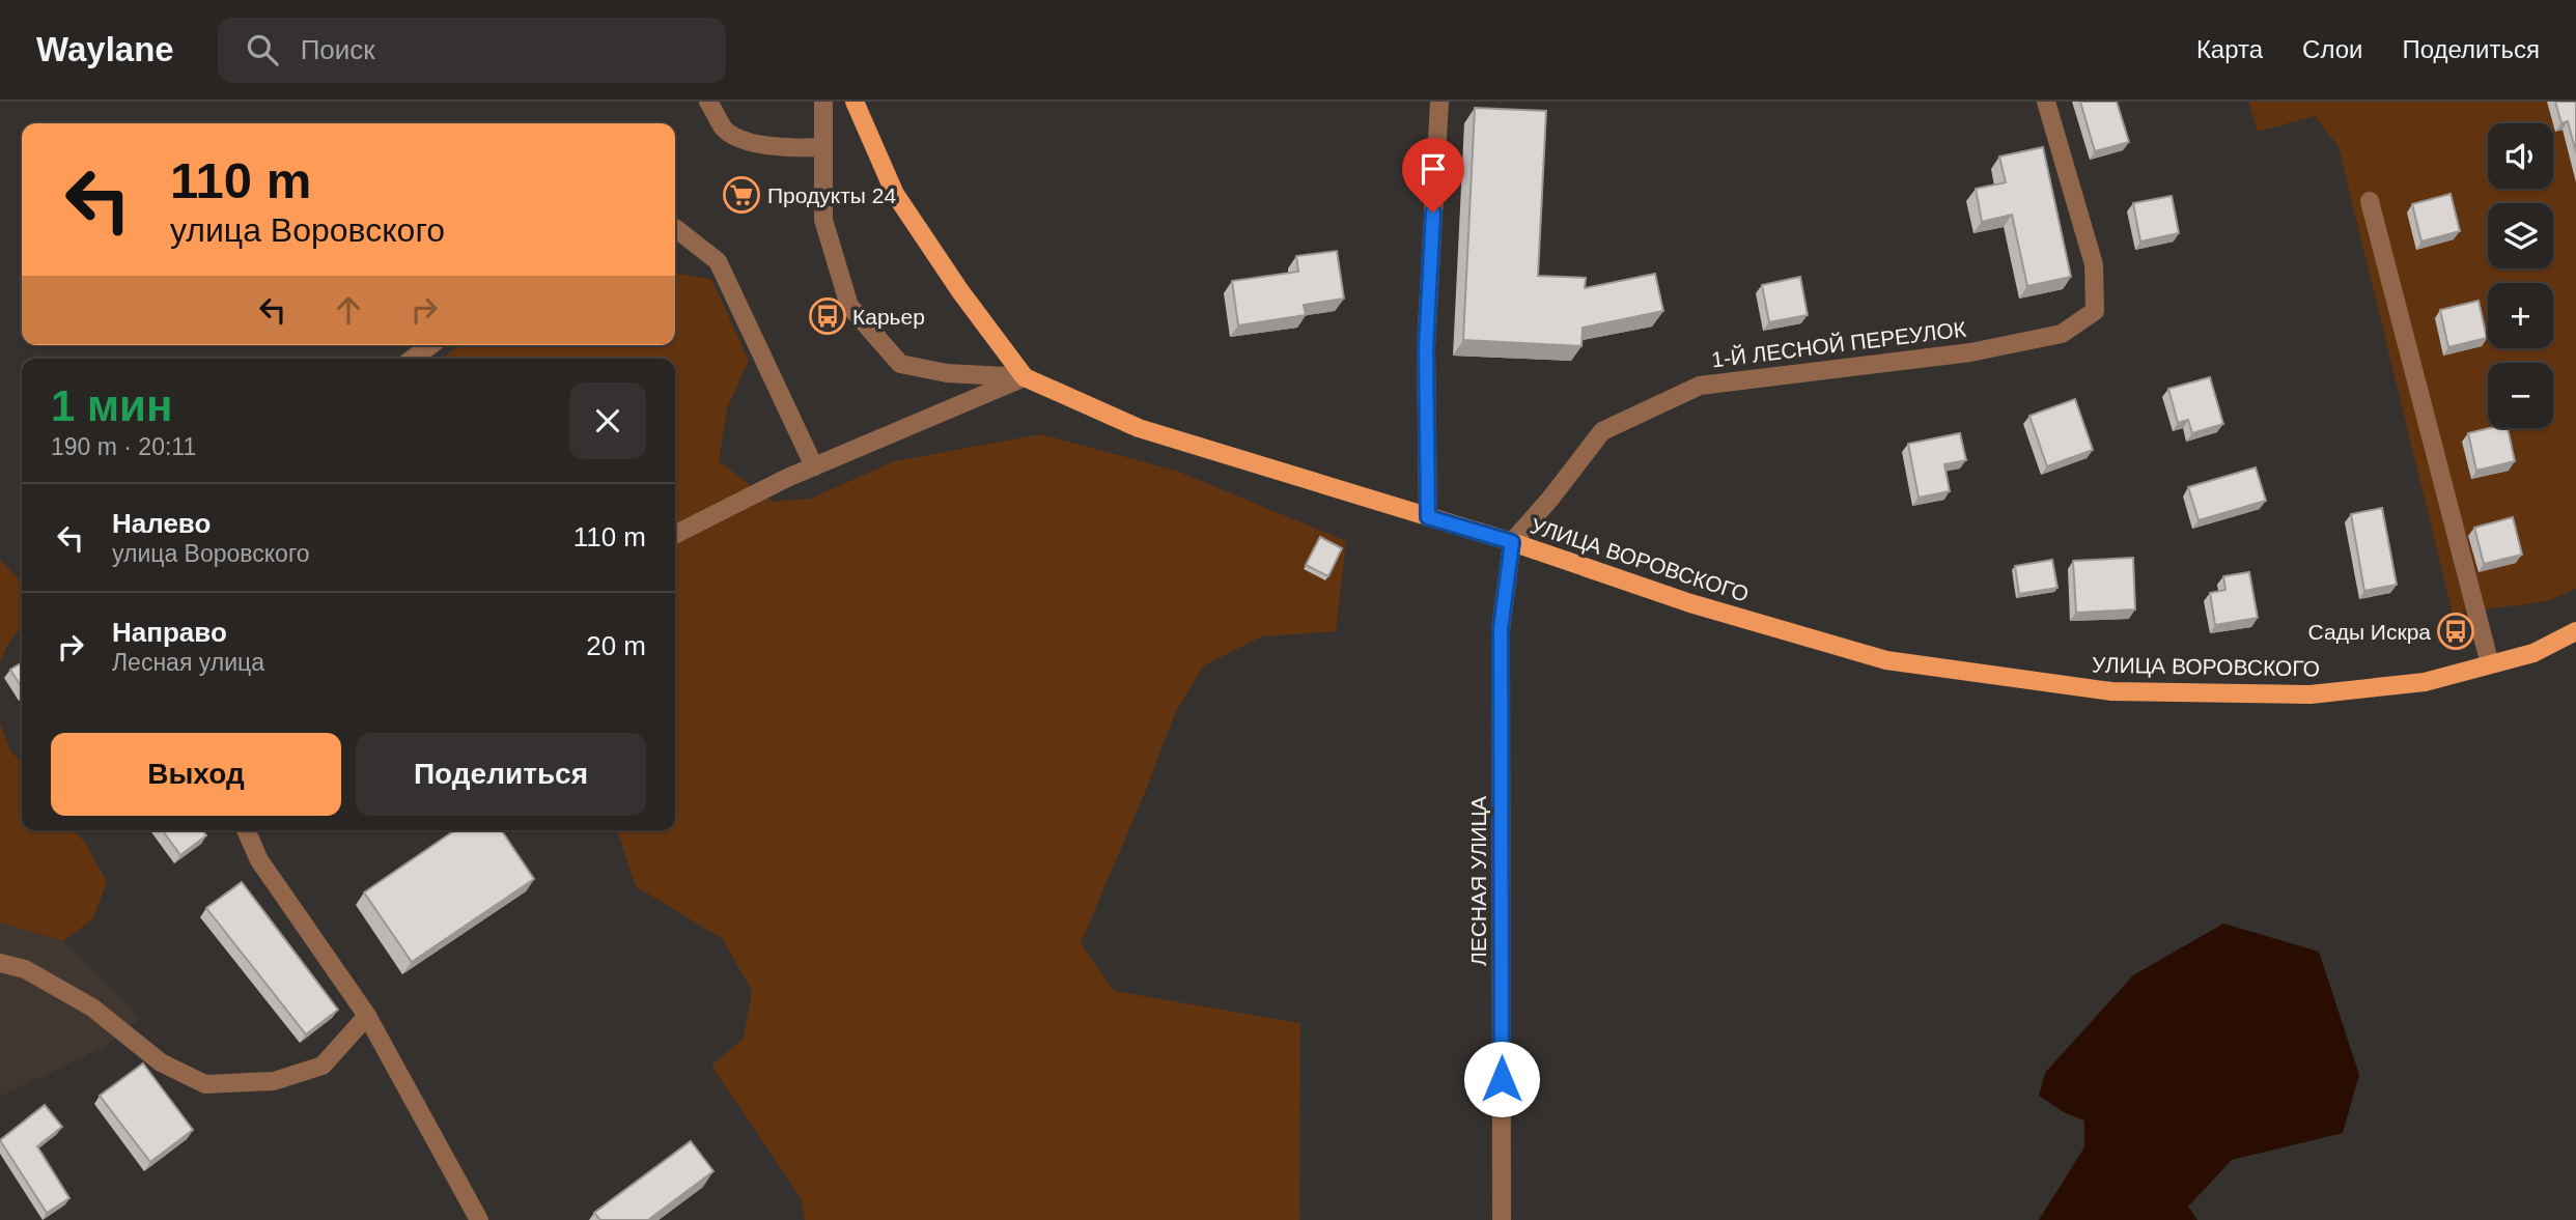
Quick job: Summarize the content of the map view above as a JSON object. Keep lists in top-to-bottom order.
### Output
{
  "streets": {
    "main road": ["УЛИЦА ВОРОВСКОГО"],
    "street": ["1-Й ЛЕСНОЙ ПЕРЕУЛОК", "ЛЕСНАЯ УЛИЦА"]
  },
  "crossings": [
    ["1-Й ЛЕСНОЙ ПЕРЕУЛОК", "УЛИЦА ВОРОВСКОГО"],
    ["1-Й ЛЕСНОЙ ПЕРЕУЛОК", "ЛЕСНАЯ УЛИЦА"],
    ["УЛИЦА ВОРОВСКОГО", "ЛЕСНАЯ УЛИЦА"]
  ],
  "places": {
    "supermarket": ["Продукты 24"],
    "bus stop": ["Карьер", "Сады Искра"]
  },
  "page": {
    "header": "Waylane",
    "search": "Поиск",
    "nav": ["Карта", "Слои", "Поделиться"],
    "map_buttons": ["+", "−"],
    "turn": ["110 m", "улица Воровского"],
    "heading": ["1 мин", "190 m · 20:11"],
    "list": [
      {
        "name": "Налево",
        "note": "улица Воровского",
        "value": "110 m"
      },
      {
        "name": "Направо",
        "note": "Лесная улица",
        "value": "20 m"
      }
    ],
    "buttons": ["Выход", "Поделиться"]
  }
}
